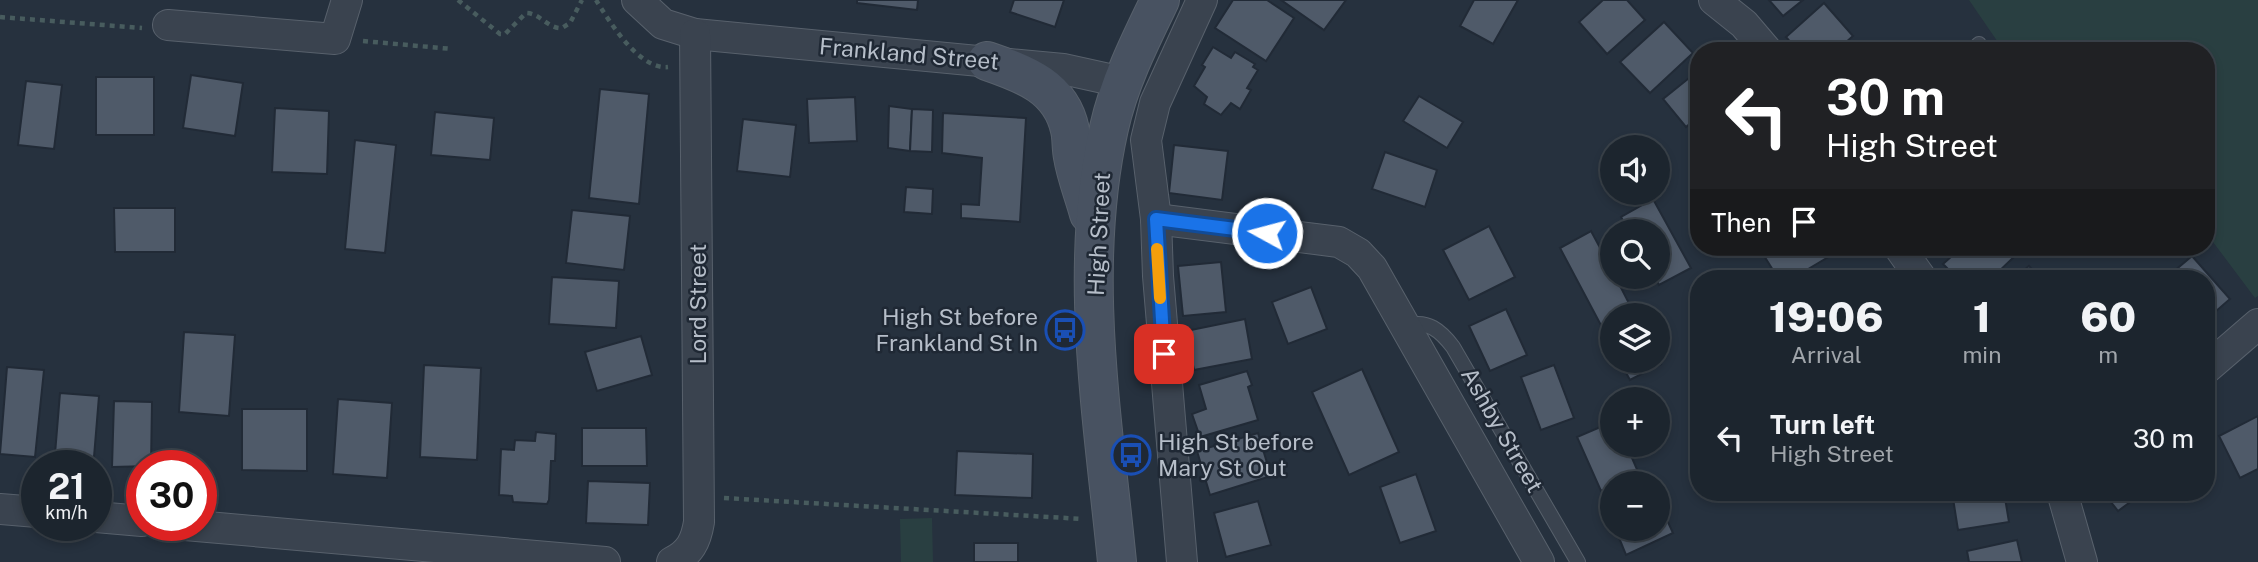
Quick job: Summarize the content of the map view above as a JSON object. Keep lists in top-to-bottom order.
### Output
{
  "streets": {
    "main road": ["High Street"],
    "street": ["Frankland Street", "Lord Street", "Ashby Street"]
  },
  "crossings": [
    ["Frankland Street", "High Street"],
    ["Frankland Street", "Lord Street"],
    ["High Street", "Ashby Street"]
  ],
  "places": {
    "bus stop": ["High St before Frankland St In", "High St before Mary St Out"]
  },
  "page": {
    "turn": ["30 m", "High Street"],
    "map_buttons": ["+", "−"],
    "then": "Then",
    "eta": [
      "19:06",
      "Arrival",
      "1",
      "min",
      "60",
      "m"
    ],
    "list": [
      {
        "name": "Turn left",
        "note": "High Street",
        "value": "30 m"
      }
    ],
    "speed": "21 km/h",
    "limit": "30"
  }
}
